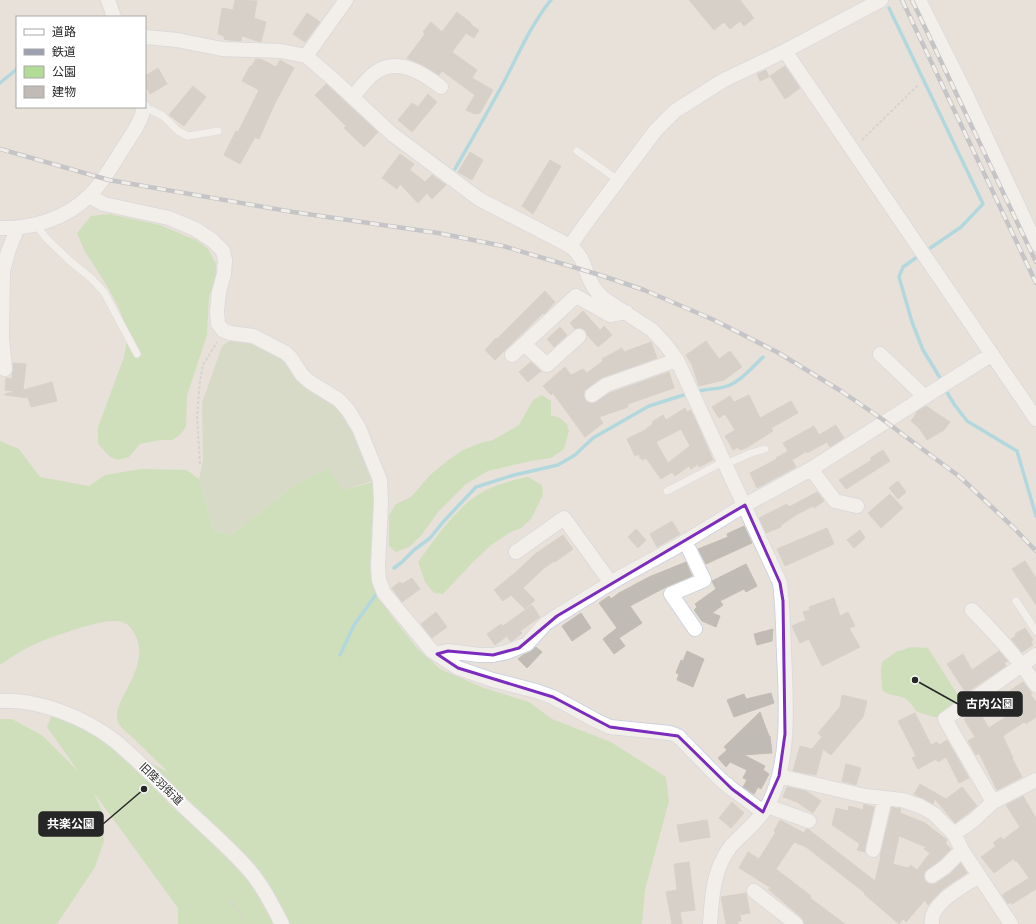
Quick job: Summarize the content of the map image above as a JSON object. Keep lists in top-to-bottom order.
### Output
{
  "streets": {
    "street": ["旧陸羽街道"]
  },
  "places": ["古内公園", "共楽公園"],
  "legend": [
    "道路",
    "鉄道",
    "公園",
    "建物"
  ]
}
